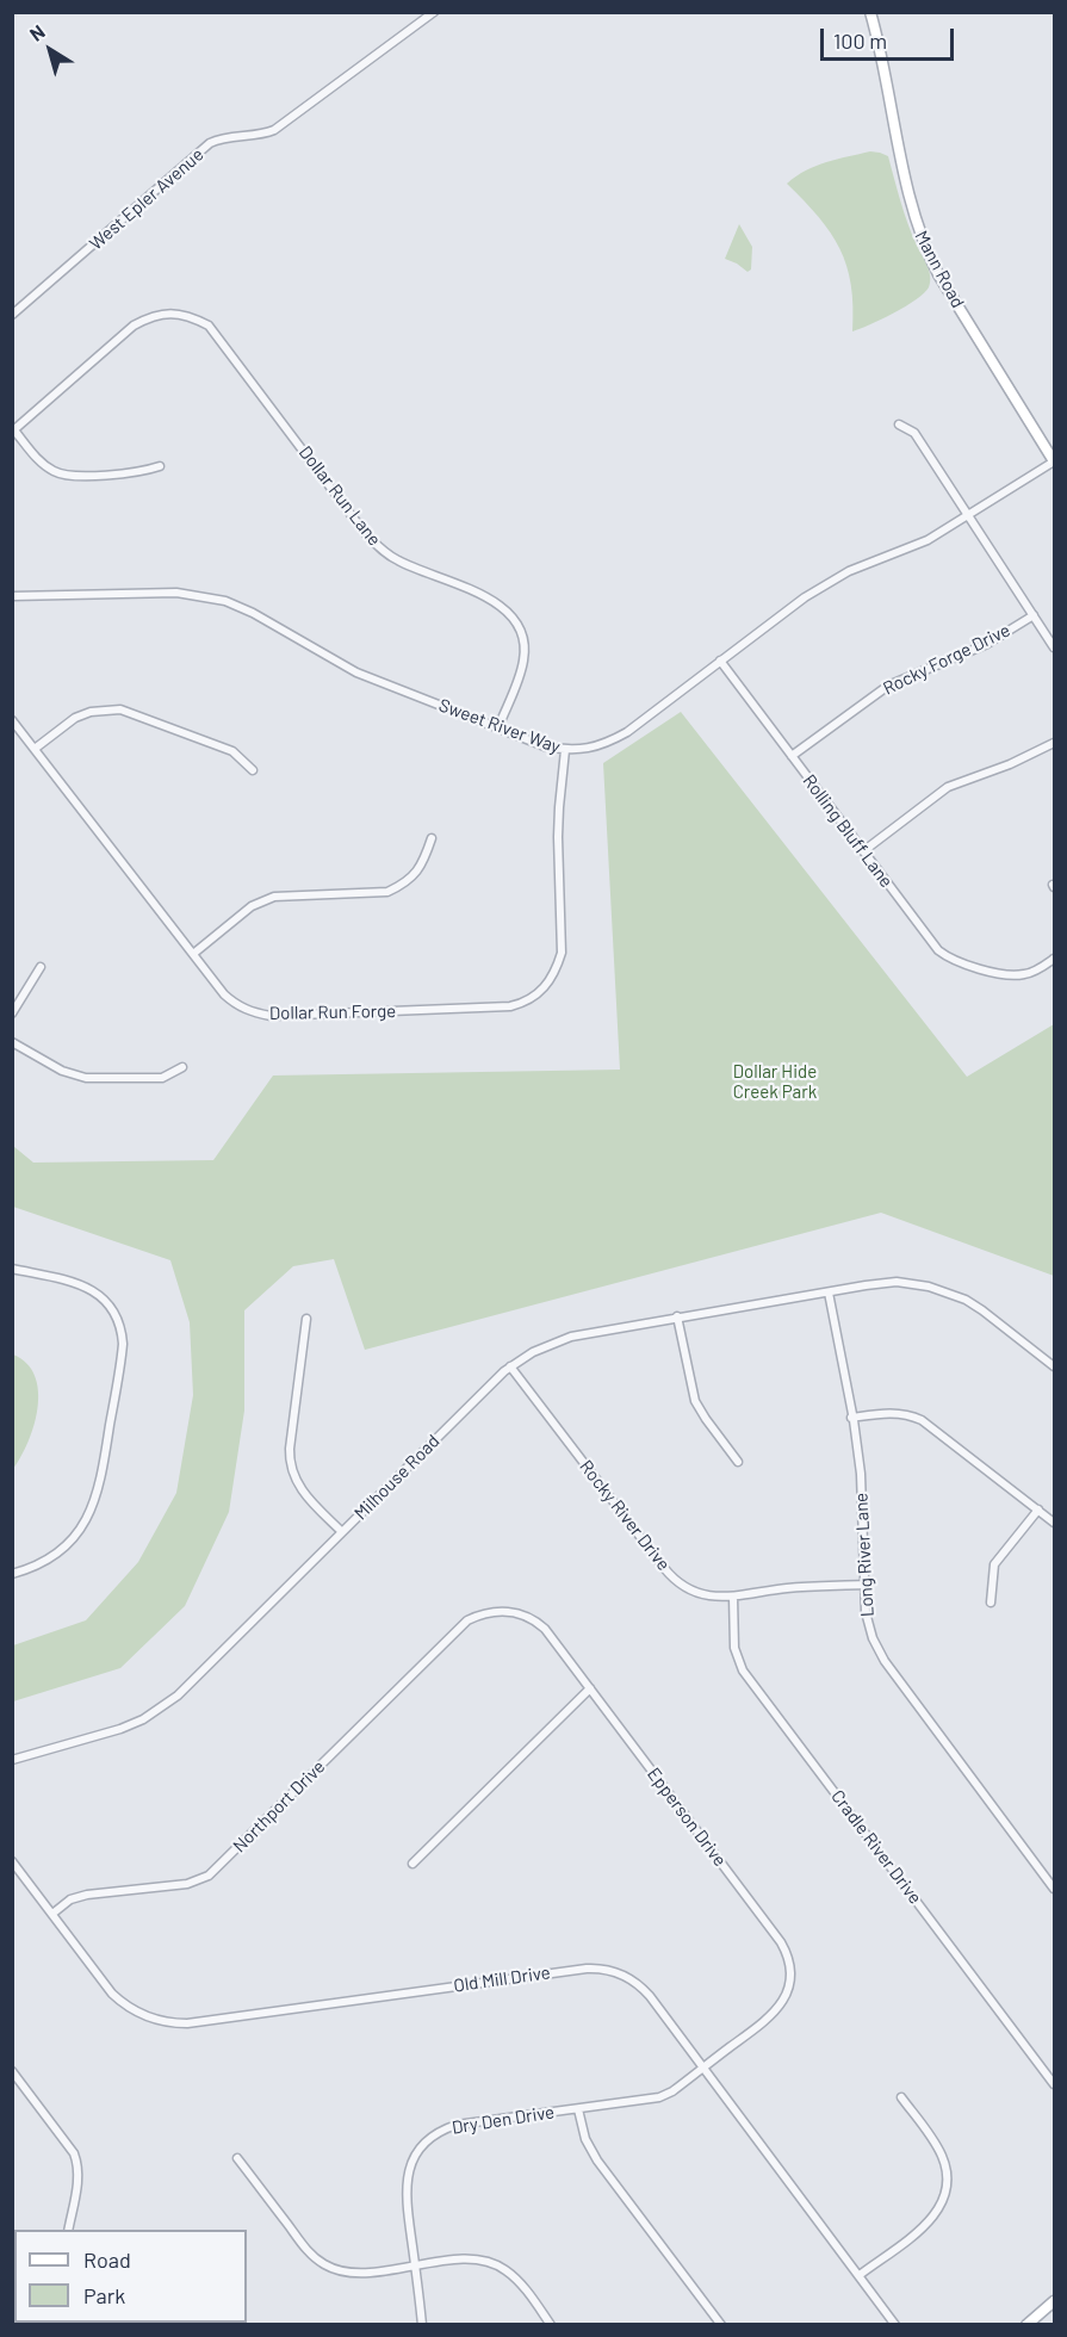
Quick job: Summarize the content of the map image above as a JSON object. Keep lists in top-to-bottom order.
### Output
{
  "streets": {
    "main road": ["Mann Road"],
    "street": [
      "West Epler Avenue",
      "Dollar Run Lane",
      "Rocky Forge Drive",
      "Sweet River Way",
      "Rolling Bluff Lane",
      "Dollar Run Forge",
      "Milhouse Road",
      "Rocky River Drive",
      "Long River Lane",
      "Northport Drive",
      "Epperson Drive",
      "Cradle River Drive",
      "Old Mill Drive",
      "Dry Den Drive"
    ]
  },
  "crossings": [
    ["Mann Road", "Sweet River Way"],
    ["Dollar Run Lane", "Sweet River Way"],
    ["Rocky Forge Drive", "Rolling Bluff Lane"],
    ["Sweet River Way", "Rolling Bluff Lane"],
    ["Sweet River Way", "Dollar Run Forge"],
    ["Milhouse Road", "Rocky River Drive"],
    ["Milhouse Road", "Long River Lane"],
    ["Rocky River Drive", "Long River Lane"],
    ["Rocky River Drive", "Cradle River Drive"],
    ["Northport Drive", "Epperson Drive"],
    ["Northport Drive", "Old Mill Drive"],
    ["Epperson Drive", "Old Mill Drive"],
    ["Epperson Drive", "Dry Den Drive"],
    ["Old Mill Drive", "Dry Den Drive"]
  ],
  "parks": ["Dollar Hide Creek Park"],
  "legend": ["Road", "Park"],
  "scale_bar": "100 m",
  "north": "top left"
}
